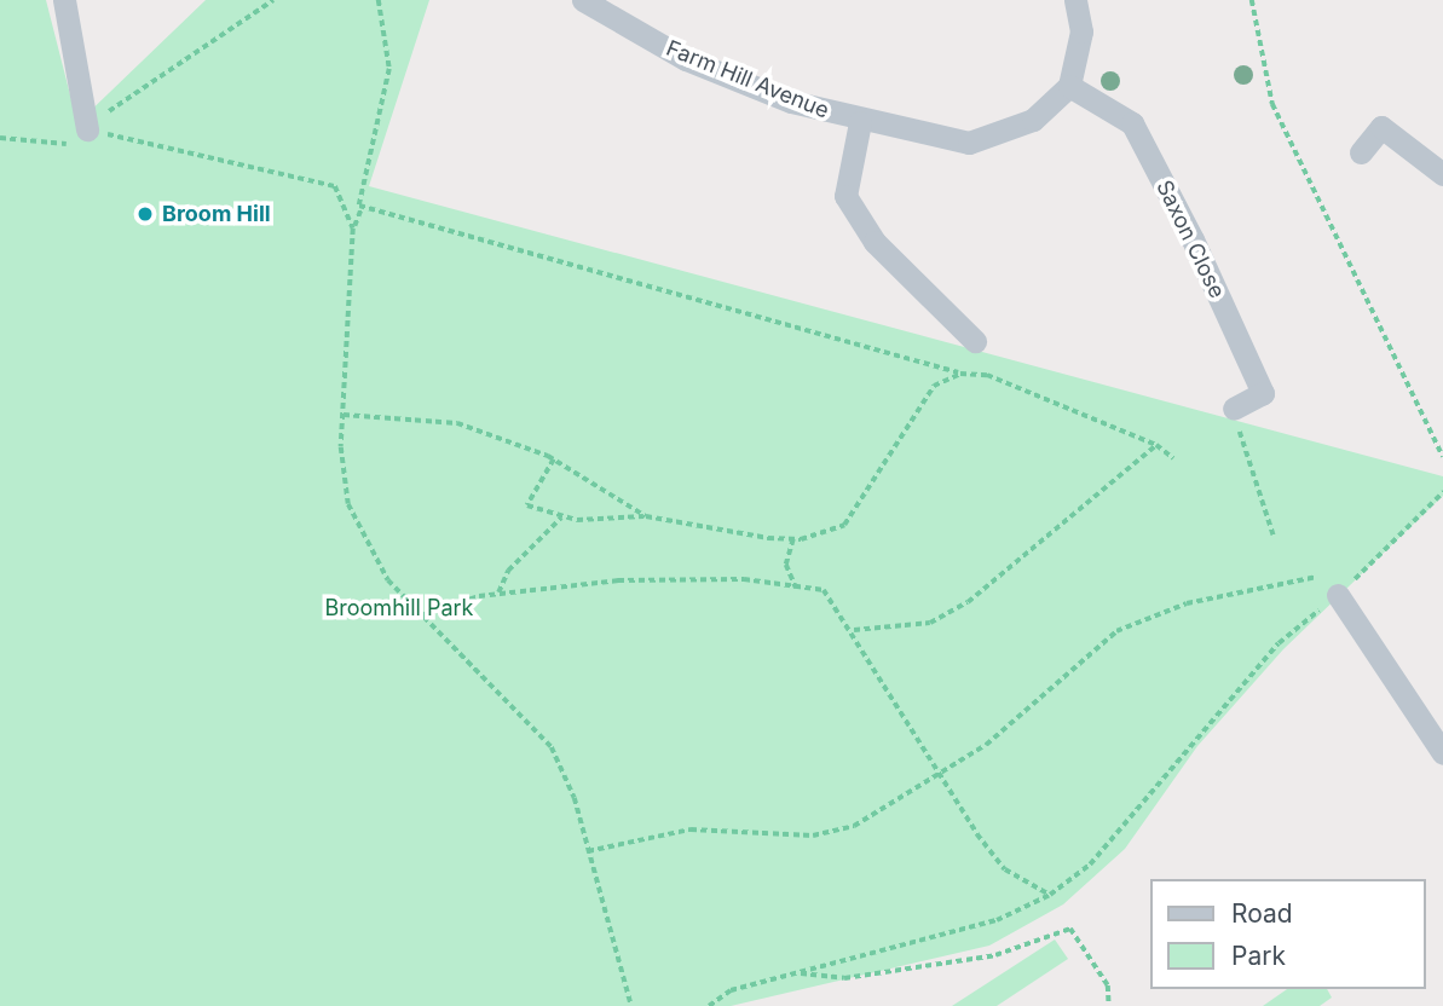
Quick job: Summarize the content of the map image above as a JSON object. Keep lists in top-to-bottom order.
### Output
{
  "streets": {
    "street": ["Farm Hill Avenue", "Saxon Close"]
  },
  "crossings": [
    ["Farm Hill Avenue", "Saxon Close"]
  ],
  "parks": ["Broomhill Park"],
  "places": ["Broom Hill"],
  "legend": ["Road", "Park"]
}
